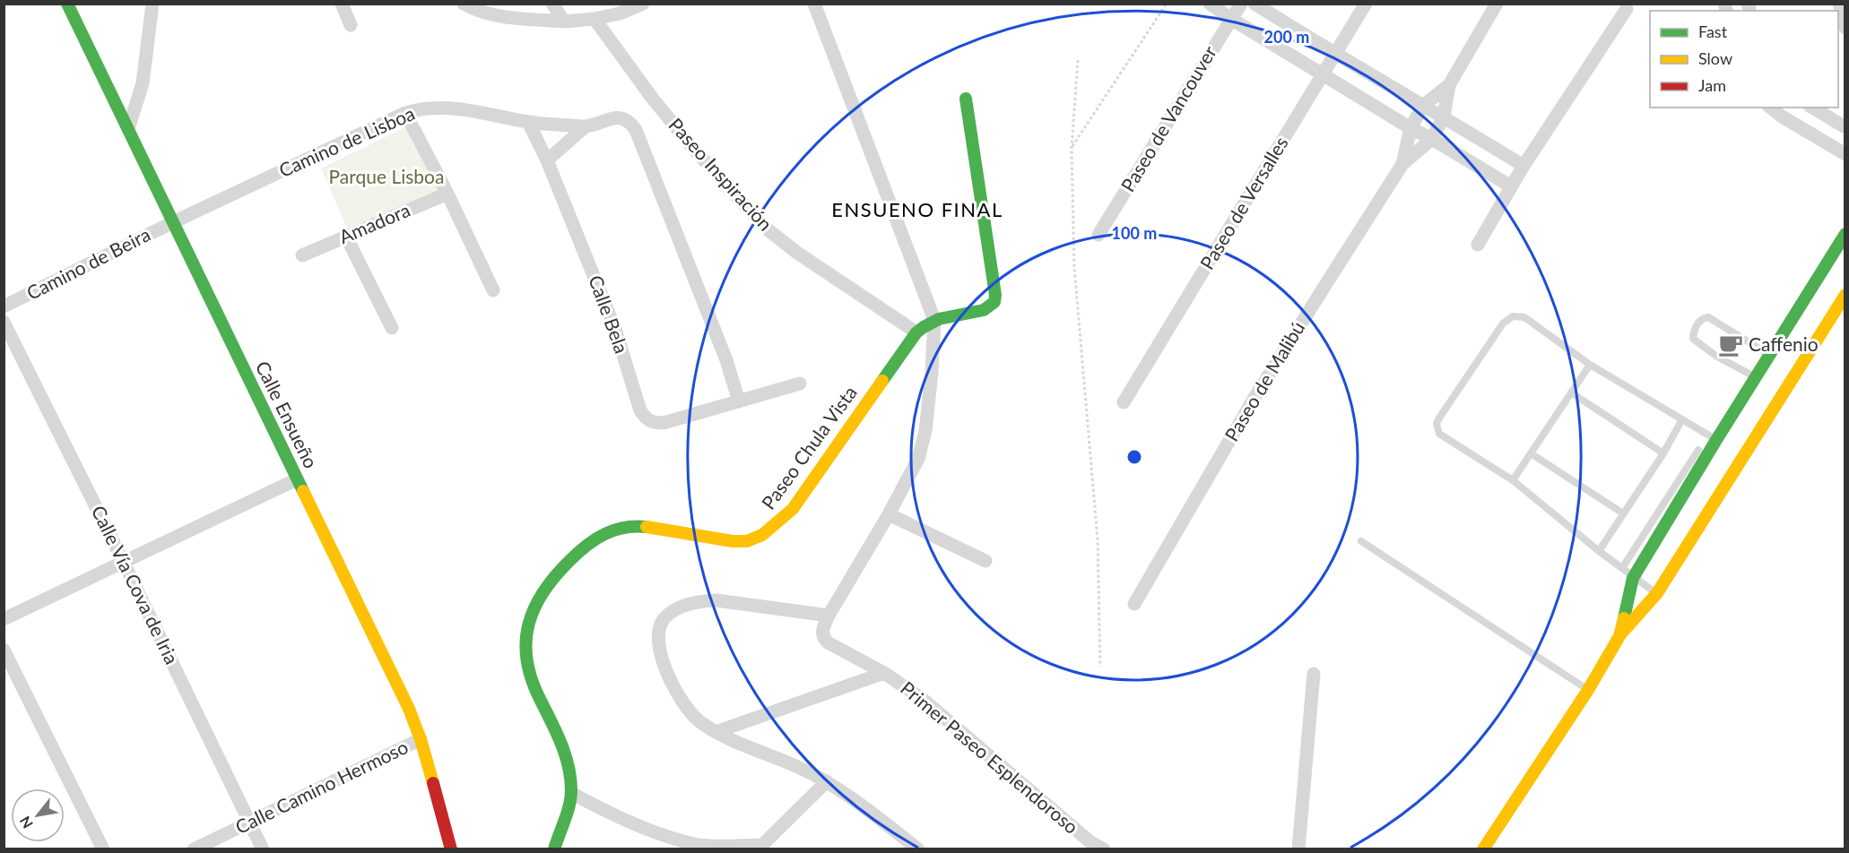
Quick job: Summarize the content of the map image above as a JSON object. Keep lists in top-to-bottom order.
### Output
{
  "streets": {
    "street": [
      "Paseo de Vancouver",
      "Camino de Lisboa",
      "Paseo Inspiración",
      "Paseo de Versalles",
      "Amadora",
      "Camino de Beira",
      "Calle Bela",
      "Paseo de Malibú",
      "Calle Ensueño",
      "Paseo Chula Vista",
      "Calle Vía Cova de Iria",
      "Primer Paseo Esplendoroso",
      "Calle Camino Hermoso"
    ]
  },
  "crossings": [
    ["Camino de Lisboa", "Camino de Beira"],
    ["Camino de Lisboa", "Calle Bela"],
    ["Camino de Lisboa", "Calle Ensueño"],
    ["Paseo Inspiración", "Paseo Chula Vista"],
    ["Paseo Inspiración", "Primer Paseo Esplendoroso"],
    ["Camino de Beira", "Calle Ensueño"],
    ["Calle Ensueño", "Calle Camino Hermoso"],
    ["Paseo Chula Vista", "Primer Paseo Esplendoroso"],
    ["Calle Vía Cova de Iria", "Calle Camino Hermoso"]
  ],
  "districts": ["ENSUENO FINAL"],
  "parks": ["Parque Lisboa"],
  "places": {
    "cafe": ["Caffenio"]
  },
  "legend": ["Fast", "Slow", "Jam"],
  "north": "bottom left",
  "rings": ["200 m", "100 m"]
}
